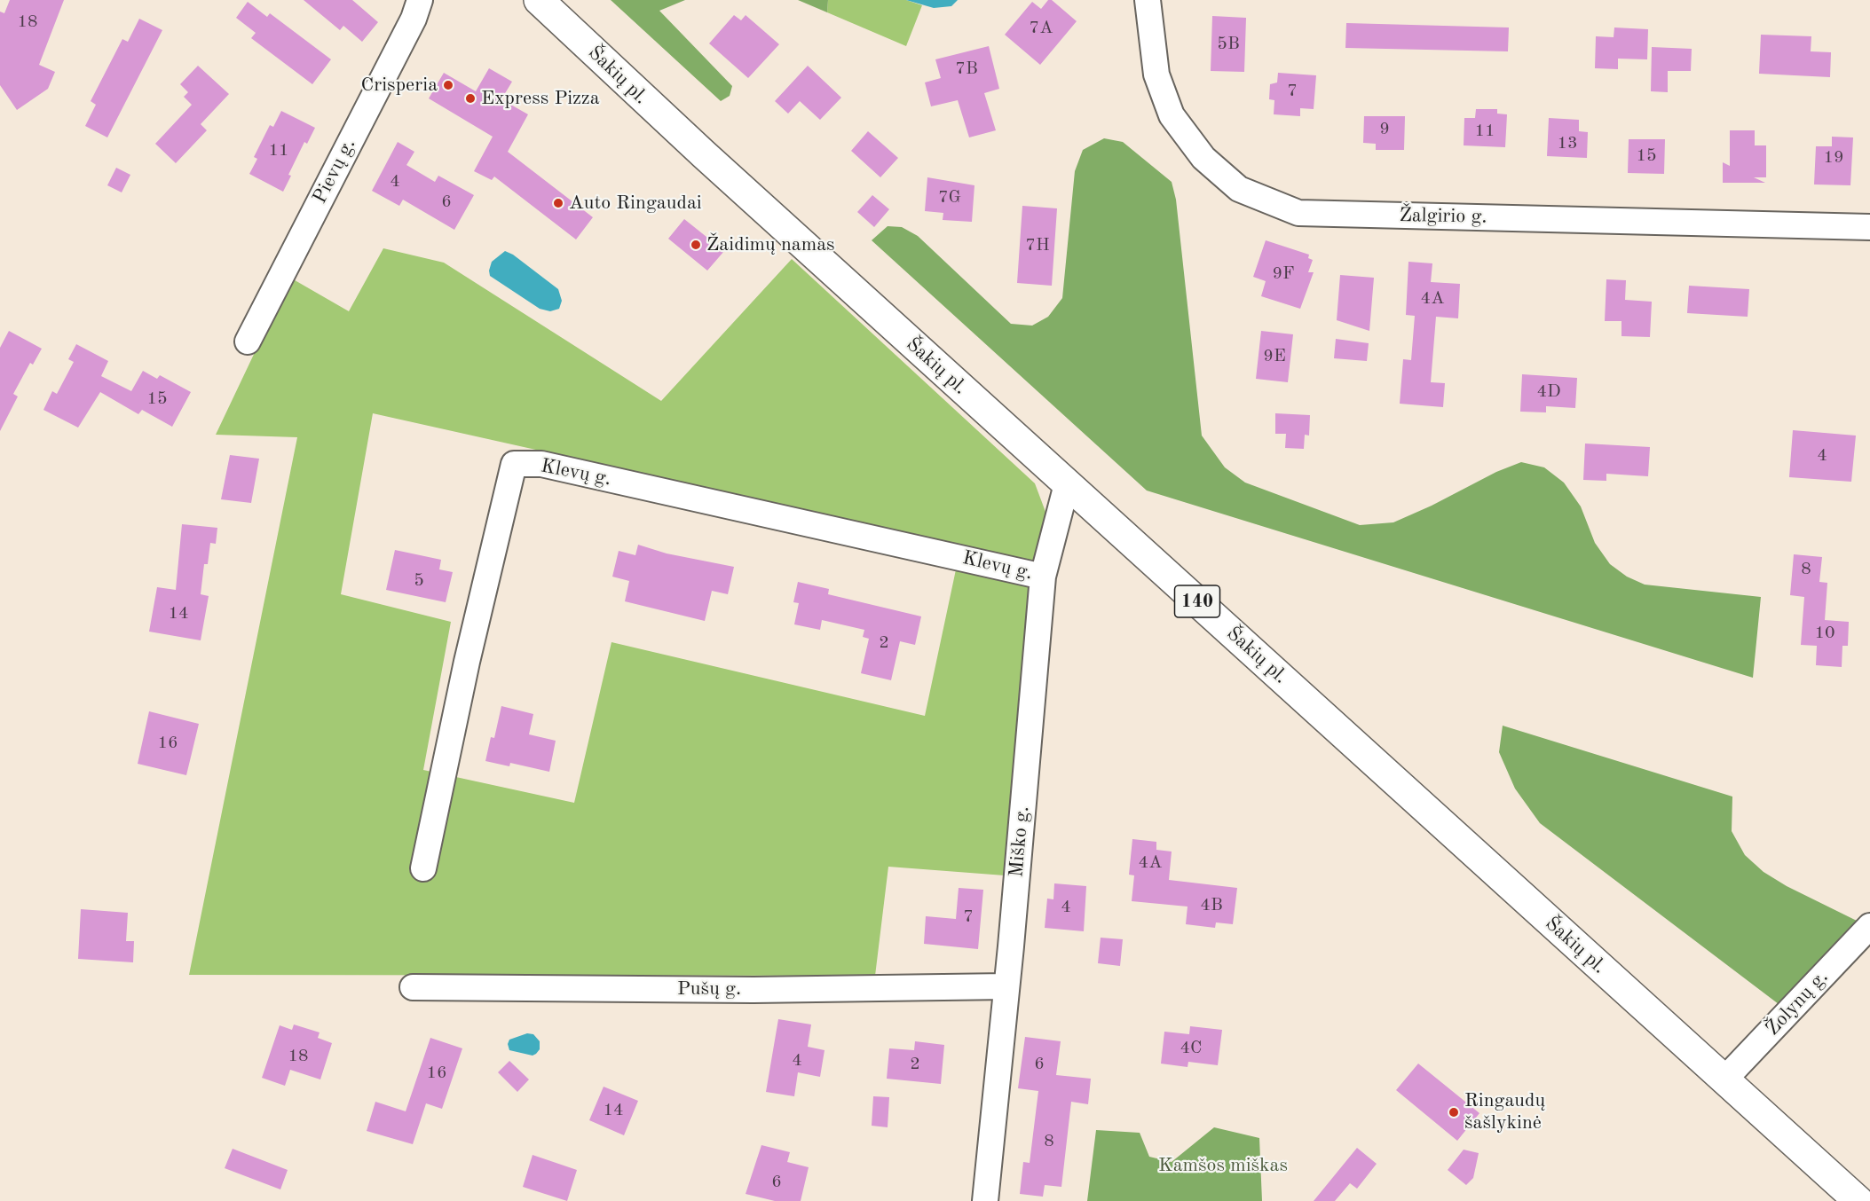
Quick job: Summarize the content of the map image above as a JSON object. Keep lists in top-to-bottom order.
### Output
{
  "streets": {
    "main road": ["Šakių pl.", "140"],
    "street": [
      "Pievų g.",
      "Žalgirio g.",
      "Klevų g.",
      "Miško g.",
      "Pušų g.",
      "Žolynų g."
    ]
  },
  "crossings": [
    ["Šakių pl.", "Miško g."],
    ["Šakių pl.", "Žolynų g."],
    ["Klevų g.", "Miško g."],
    ["Miško g.", "Pušų g."]
  ],
  "parks": ["Kamšos miškas"],
  "places": [
    "Crisperia",
    "Express Pizza",
    "Auto Ringaudai",
    "Žaidimų namas",
    "Ringaudų šašlykinė"
  ],
  "house_numbers": [
    "18",
    "7A",
    "5B",
    "7B",
    "7",
    "9",
    "11",
    "13",
    "11",
    "15",
    "19",
    "4",
    "7G",
    "6",
    "7H",
    "9F",
    "4A",
    "9E",
    "4D",
    "15",
    "4",
    "8",
    "5",
    "14",
    "10",
    "2",
    "16",
    "4A",
    "4B",
    "4",
    "7",
    "4C",
    "18",
    "4",
    "2",
    "6",
    "16",
    "14",
    "8",
    "6"
  ]
}
